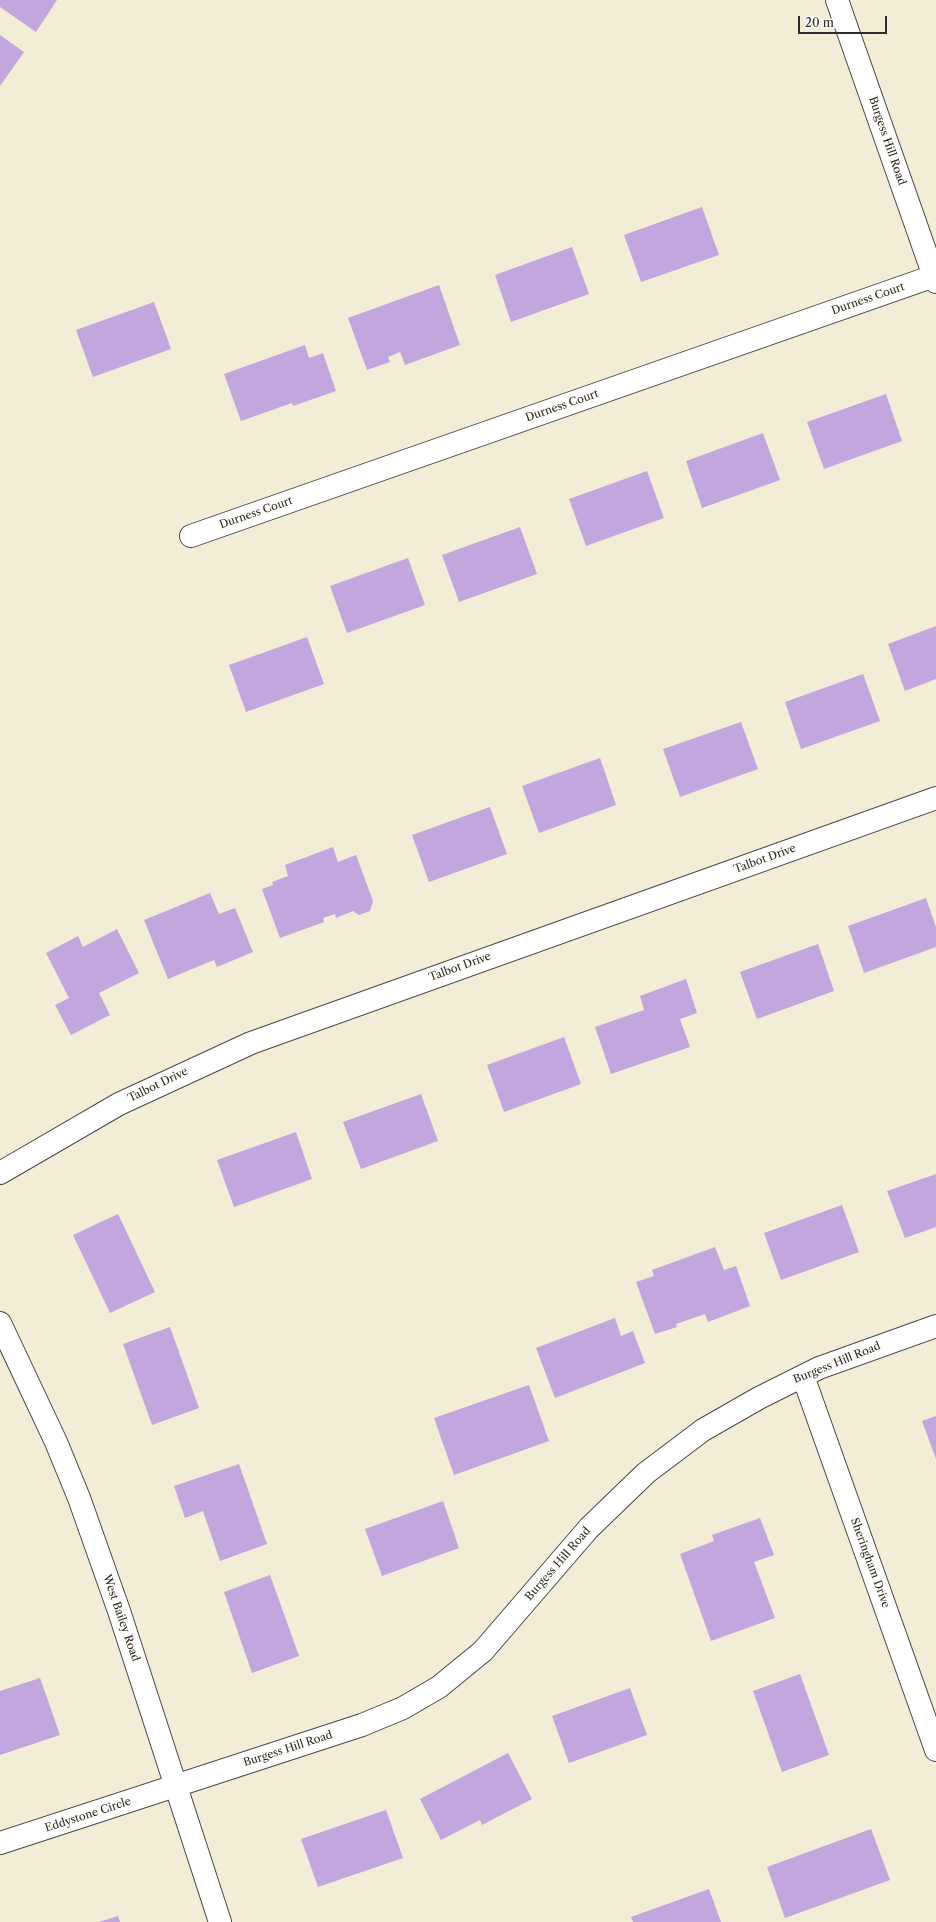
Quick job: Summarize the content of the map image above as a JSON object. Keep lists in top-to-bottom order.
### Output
{
  "streets": {
    "street": [
      "Burgess Hill Road",
      "Durness Court",
      "Talbot Drive",
      "Sheringham Drive",
      "West Bailey Road",
      "Eddystone Circle"
    ]
  },
  "crossings": [
    ["Burgess Hill Road", "Durness Court"],
    ["Burgess Hill Road", "Sheringham Drive"],
    ["Burgess Hill Road", "West Bailey Road"],
    ["Burgess Hill Road", "Eddystone Circle"],
    ["West Bailey Road", "Eddystone Circle"]
  ],
  "scale_bar": "20 m"
}
